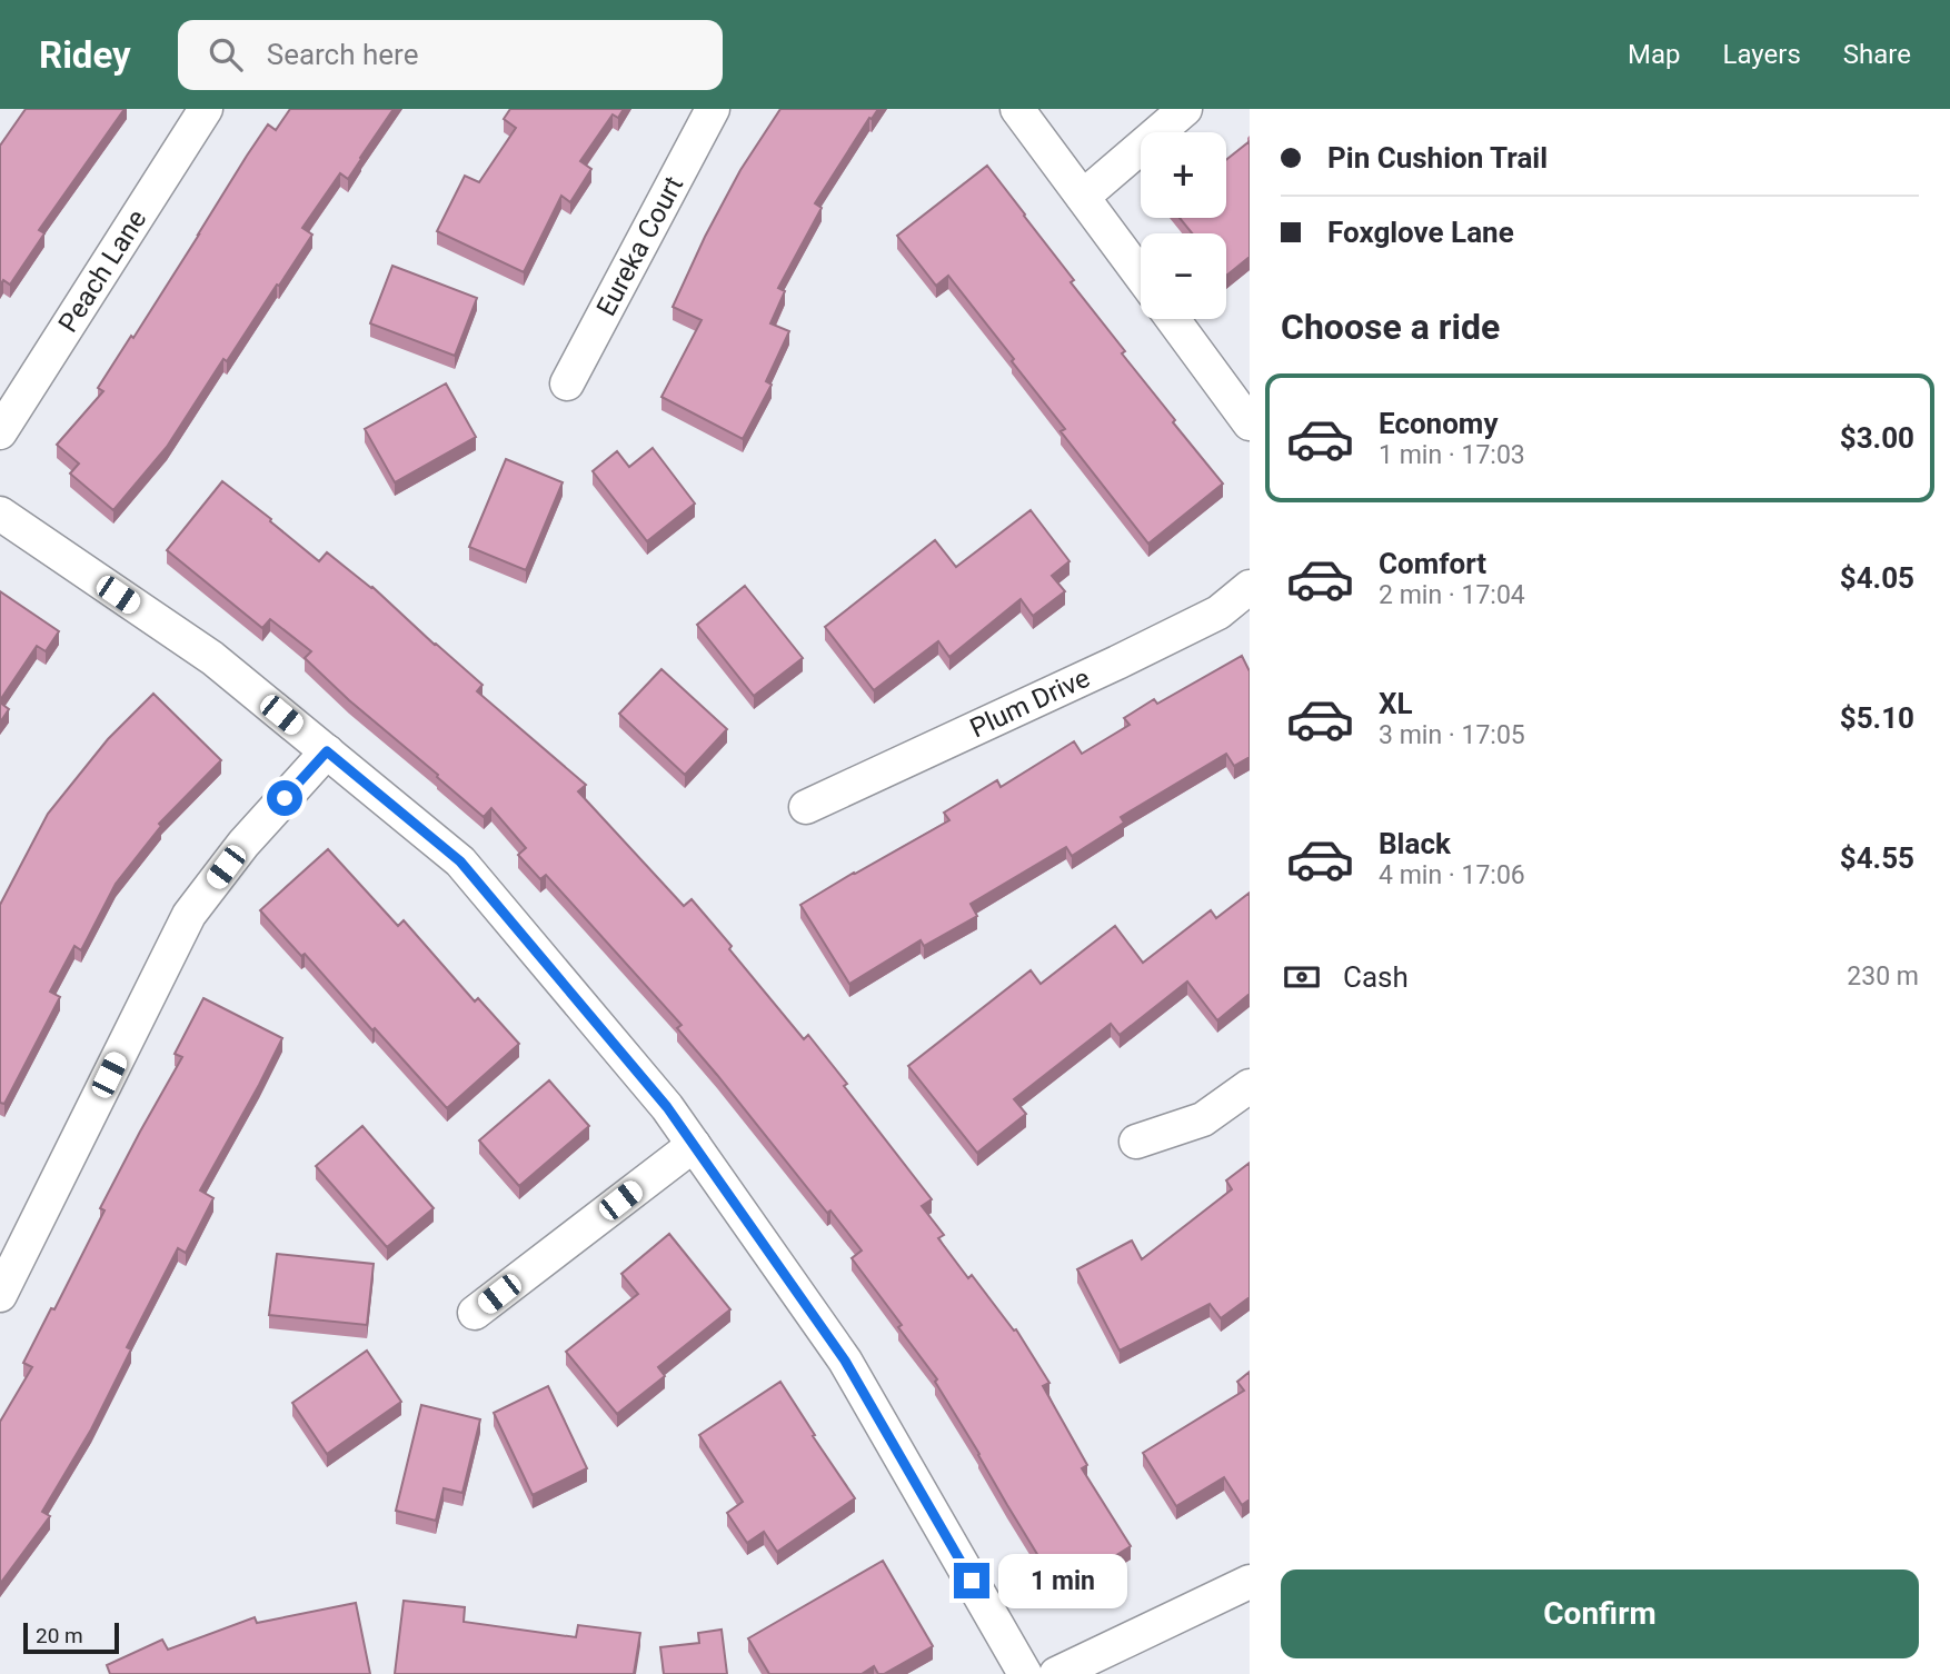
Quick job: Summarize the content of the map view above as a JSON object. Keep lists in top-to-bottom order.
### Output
{
  "streets": {
    "street": ["Eureka Court", "Peach Lane", "Plum Drive"]
  },
  "scale_bar": "20 m",
  "page": {
    "header": "Ridey",
    "search": "Search here",
    "nav": ["Map", "Layers", "Share"],
    "banner": ["Pin Cushion Trail", "Foxglove Lane"],
    "map_buttons": ["+", "−"],
    "heading": "Choose a ride",
    "list": [
      {
        "name": "Economy",
        "note": "1 min · 17:03",
        "value": "$3.00"
      },
      {
        "name": "Comfort",
        "note": "2 min · 17:04",
        "value": "$4.05"
      },
      {
        "name": "XL",
        "note": "3 min · 17:05",
        "value": "$5.10"
      },
      {
        "name": "Black",
        "note": "4 min · 17:06",
        "value": "$4.55"
      }
    ],
    "pay": ["Cash", "230 m"],
    "bubble": "1 min",
    "buttons": "Confirm",
    "scale": "20 m"
  }
}
